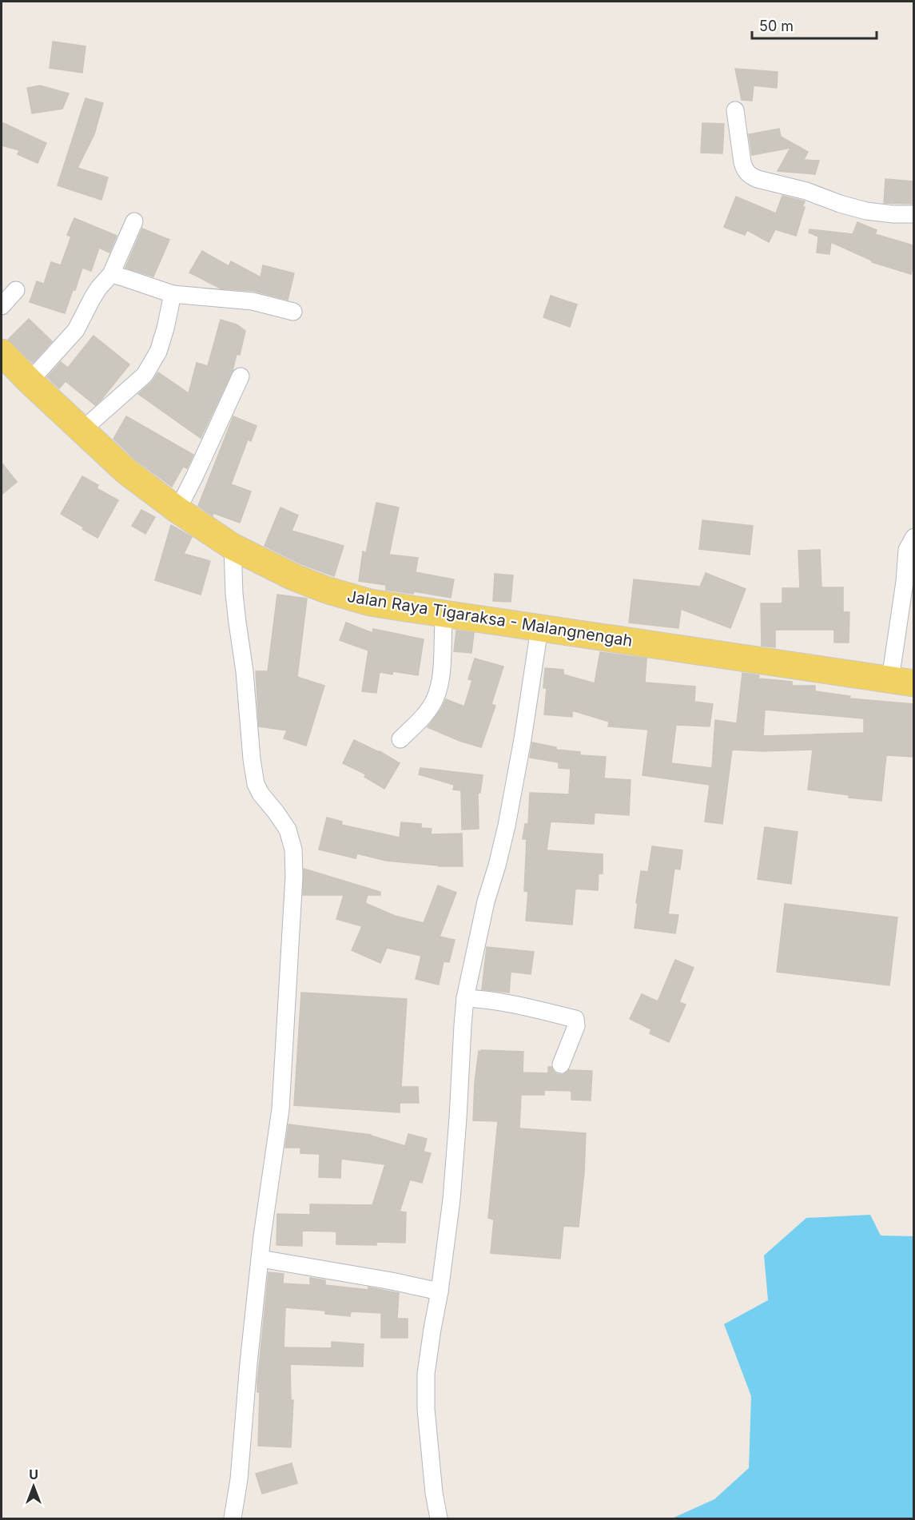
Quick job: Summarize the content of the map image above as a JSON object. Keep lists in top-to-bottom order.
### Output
{
  "streets": {
    "main road": ["Jalan Raya Tigaraksa - Malangnengah"]
  },
  "scale_bar": "50 m",
  "north": "top"
}
